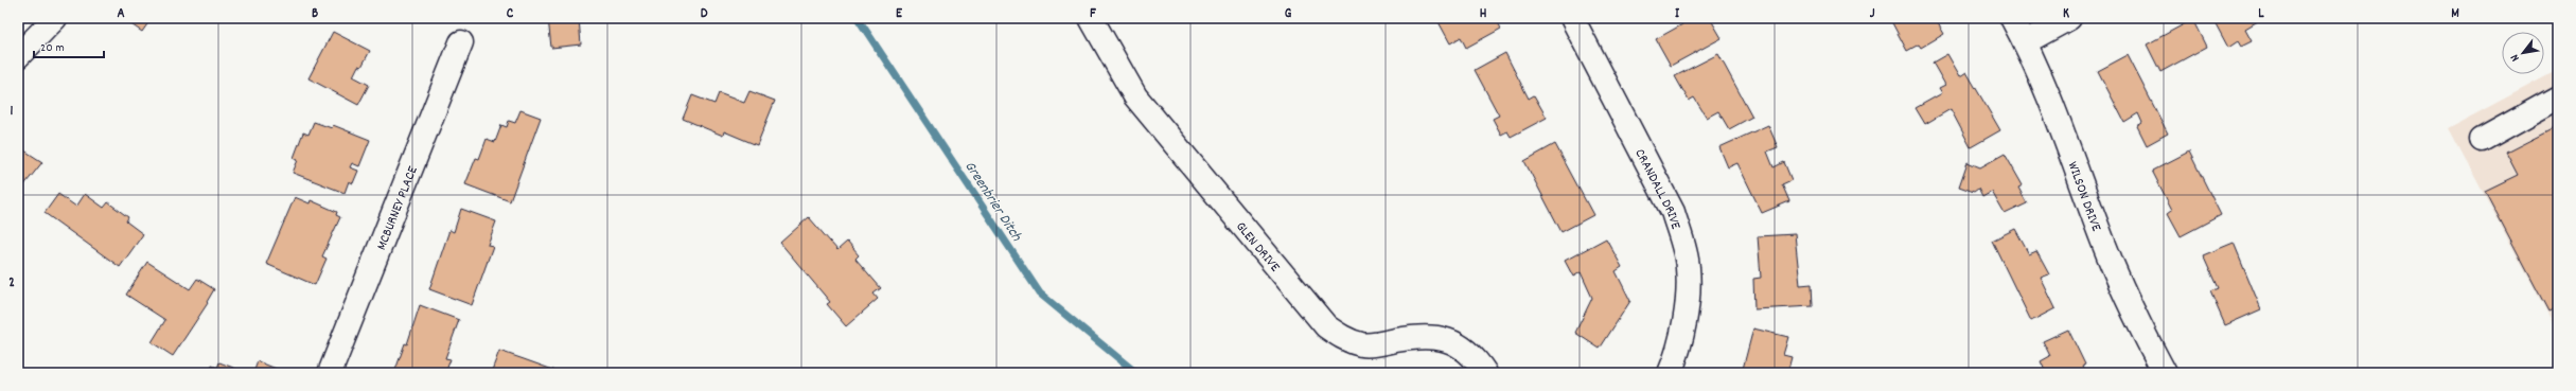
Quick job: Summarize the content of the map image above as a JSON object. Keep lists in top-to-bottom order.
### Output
{
  "streets": {
    "street": [
      "CRANDALL DRIVE",
      "WILSON DRIVE",
      "MCBURNEY PLACE",
      "GLEN DRIVE"
    ]
  },
  "water": ["Greenbrier Ditch"],
  "scale_bar": "20 m",
  "north": "bottom left",
  "grid": {
    "columns": [
      "A",
      "B",
      "C",
      "D",
      "E",
      "F",
      "G",
      "H",
      "I",
      "J",
      "K",
      "L",
      "M"
    ],
    "rows": ["1", "2"]
  }
}
